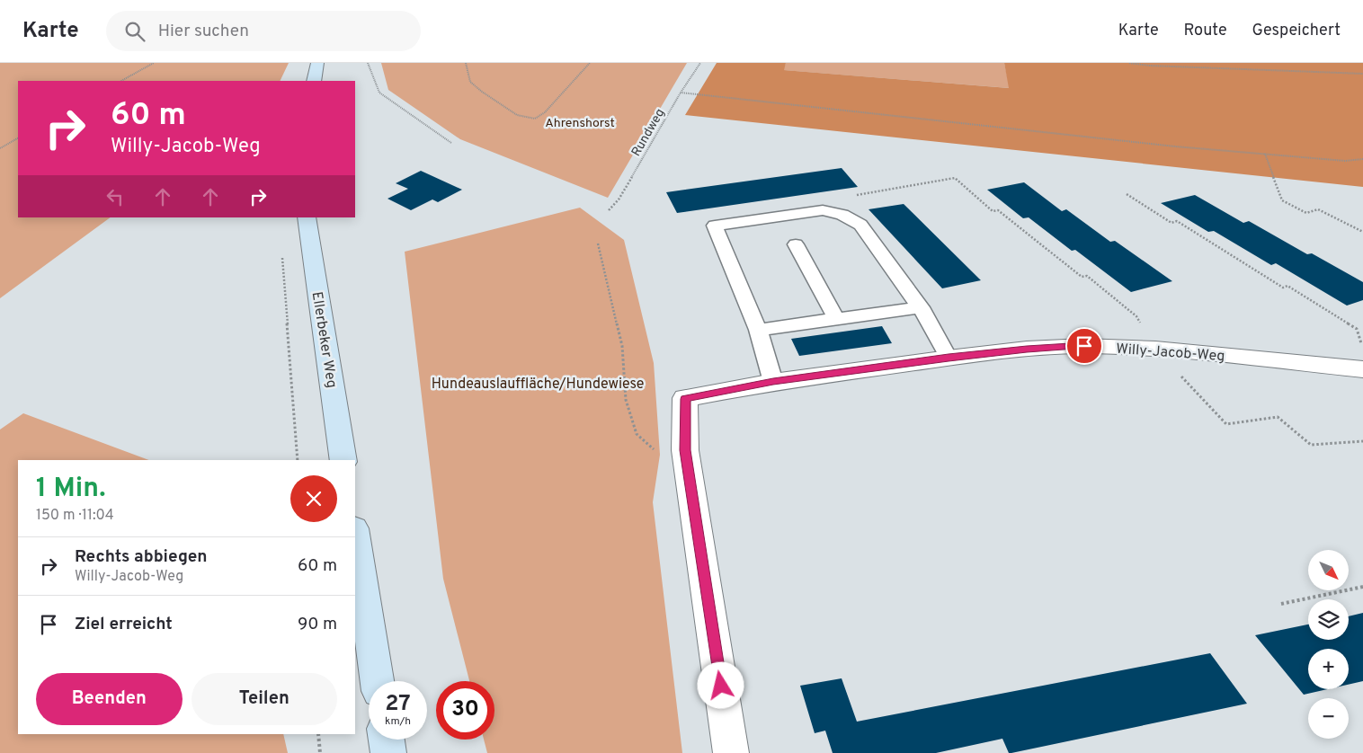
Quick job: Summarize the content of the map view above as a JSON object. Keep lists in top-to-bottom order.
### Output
{
  "streets": {
    "street": ["Ellerbeker Weg", "Willy-Jacob-Weg"],
    "path": ["Rundweg"]
  },
  "parks": ["Ahrenshorst", "Hundeauslauffläche/Hundewiese"],
  "north": "bottom right",
  "page": {
    "header": "Karte",
    "search": "Hier suchen",
    "nav": ["Karte", "Route", "Gespeichert"],
    "turn": ["60 m", "Willy-Jacob-Weg"],
    "heading": ["1 Min.", "150 m · 11:04"],
    "list": [
      {
        "name": "Rechts abbiegen",
        "note": "Willy-Jacob-Weg",
        "value": "60 m"
      },
      {
        "name": "Ziel erreicht",
        "value": "90 m"
      }
    ],
    "map_buttons": ["+", "−"],
    "buttons": ["Beenden", "Teilen"],
    "speed": "27 km/h",
    "limit": "30"
  }
}
